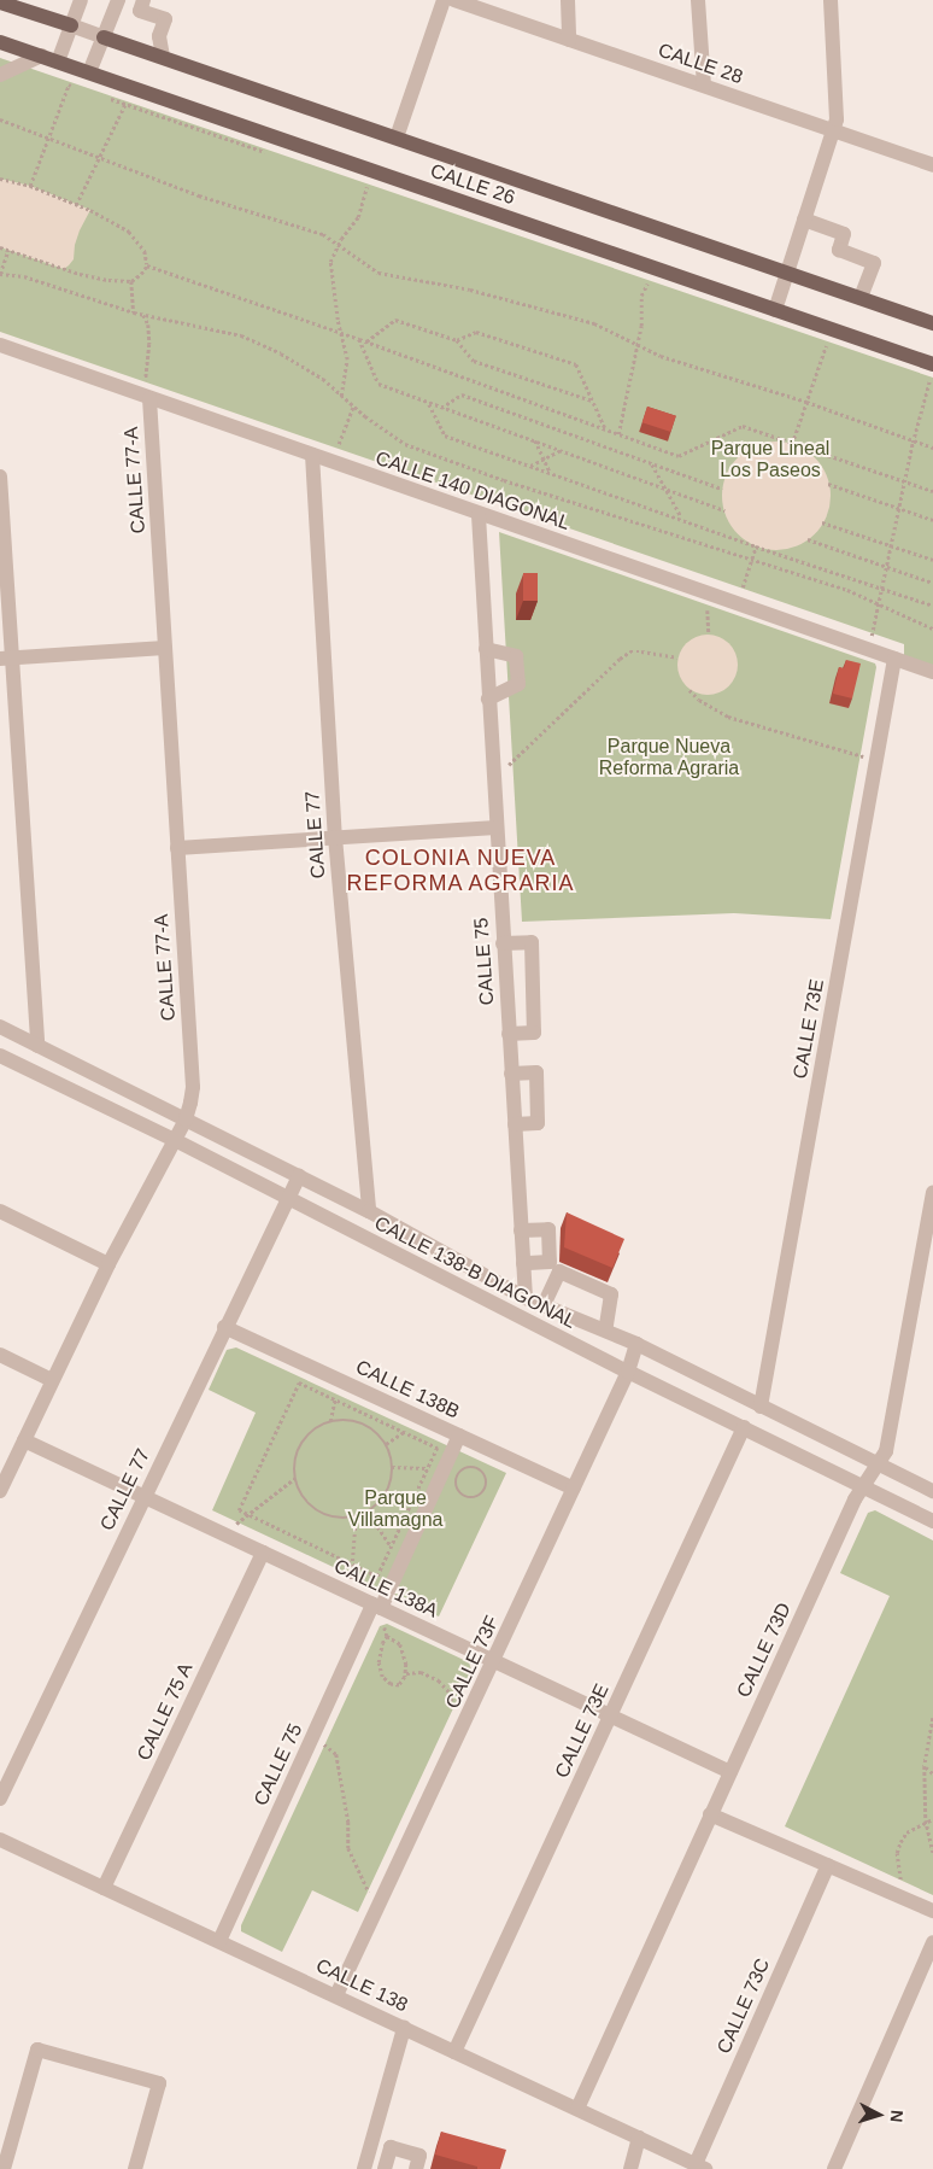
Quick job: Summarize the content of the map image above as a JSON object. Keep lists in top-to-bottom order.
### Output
{
  "streets": {
    "main road": ["CALLE 26"],
    "street": [
      "CALLE 28",
      "CALLE 77-A",
      "CALLE 140 DIAGONAL",
      "CALLE 77",
      "CALLE 75",
      "CALLE 73E",
      "CALLE 138-B DIAGONAL",
      "CALLE 138B",
      "CALLE 138A",
      "CALLE 73D",
      "CALLE 73F",
      "CALLE 75 A",
      "CALLE 138",
      "CALLE 73C"
    ]
  },
  "crossings": [
    ["CALLE 77-A", "CALLE 140 DIAGONAL"],
    ["CALLE 77-A", "CALLE 138-B DIAGONAL"],
    ["CALLE 77-A", "CALLE 138A"],
    ["CALLE 140 DIAGONAL", "CALLE 77"],
    ["CALLE 140 DIAGONAL", "CALLE 75"],
    ["CALLE 140 DIAGONAL", "CALLE 73E"],
    ["CALLE 77", "CALLE 138-B DIAGONAL"],
    ["CALLE 77", "CALLE 138B"],
    ["CALLE 77", "CALLE 138A"],
    ["CALLE 75", "CALLE 138-B DIAGONAL"],
    ["CALLE 75", "CALLE 138B"],
    ["CALLE 75", "CALLE 138A"],
    ["CALLE 75", "CALLE 138"],
    ["CALLE 73E", "CALLE 138-B DIAGONAL"],
    ["CALLE 73E", "CALLE 138A"],
    ["CALLE 73E", "CALLE 138"],
    ["CALLE 138-B DIAGONAL", "CALLE 73D"],
    ["CALLE 138-B DIAGONAL", "CALLE 73F"],
    ["CALLE 138B", "CALLE 73F"],
    ["CALLE 138A", "CALLE 73D"],
    ["CALLE 138A", "CALLE 73F"],
    ["CALLE 138A", "CALLE 75 A"],
    ["CALLE 73D", "CALLE 138"],
    ["CALLE 73F", "CALLE 138"],
    ["CALLE 75 A", "CALLE 138"],
    ["CALLE 138", "CALLE 73C"]
  ],
  "districts": ["COLONIA NUEVA REFORMA AGRARIA"],
  "parks": ["Parque Lineal Los Paseos", "Parque Nueva Reforma Agraria", "Parque Villamagna"],
  "north": "right"
}
